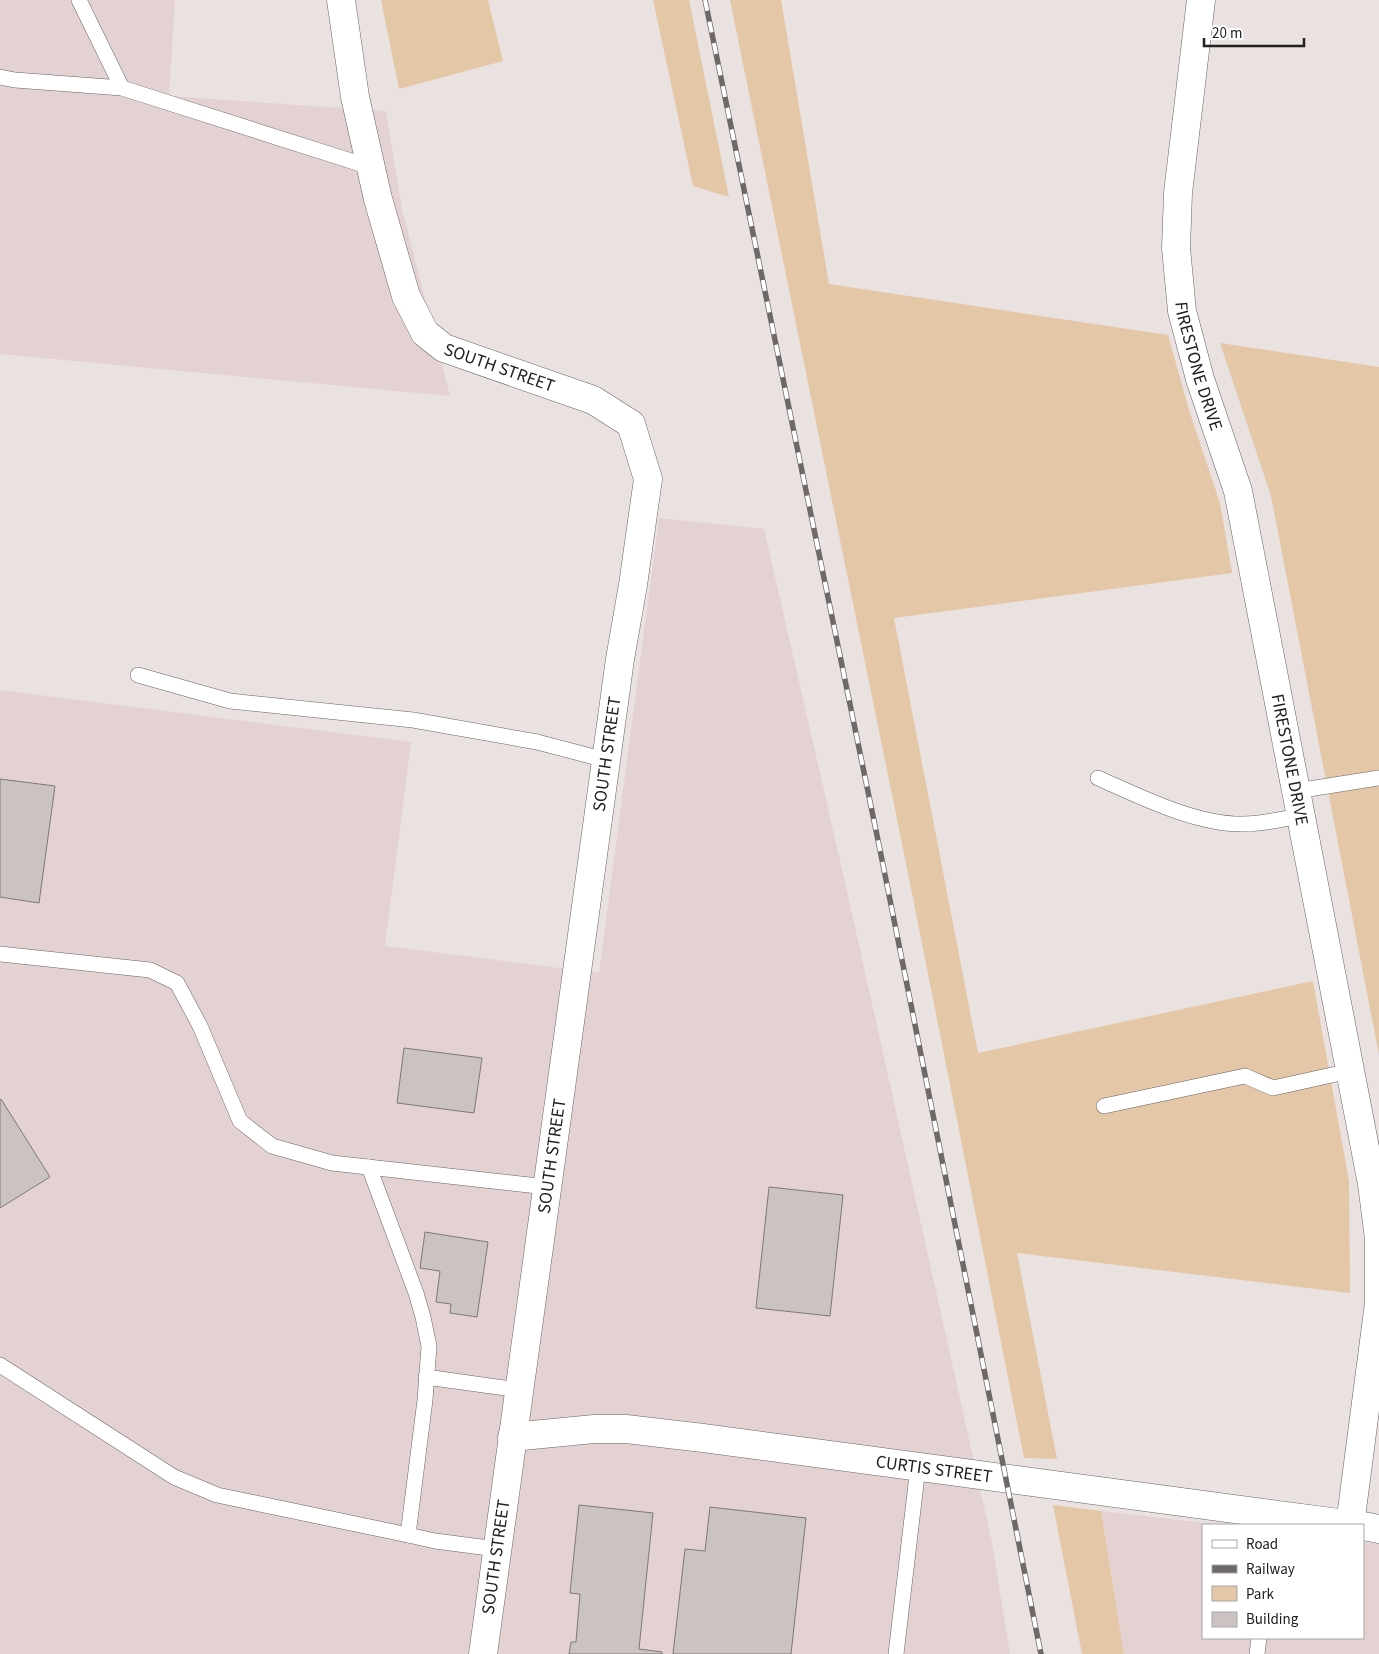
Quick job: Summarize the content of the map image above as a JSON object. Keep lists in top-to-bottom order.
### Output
{
  "streets": {
    "street": ["FIRESTONE DRIVE", "SOUTH STREET", "CURTIS STREET"]
  },
  "crossings": [
    ["SOUTH STREET", "CURTIS STREET"]
  ],
  "legend": [
    "Road",
    "Railway",
    "Park",
    "Building"
  ],
  "scale_bar": "20 m"
}
